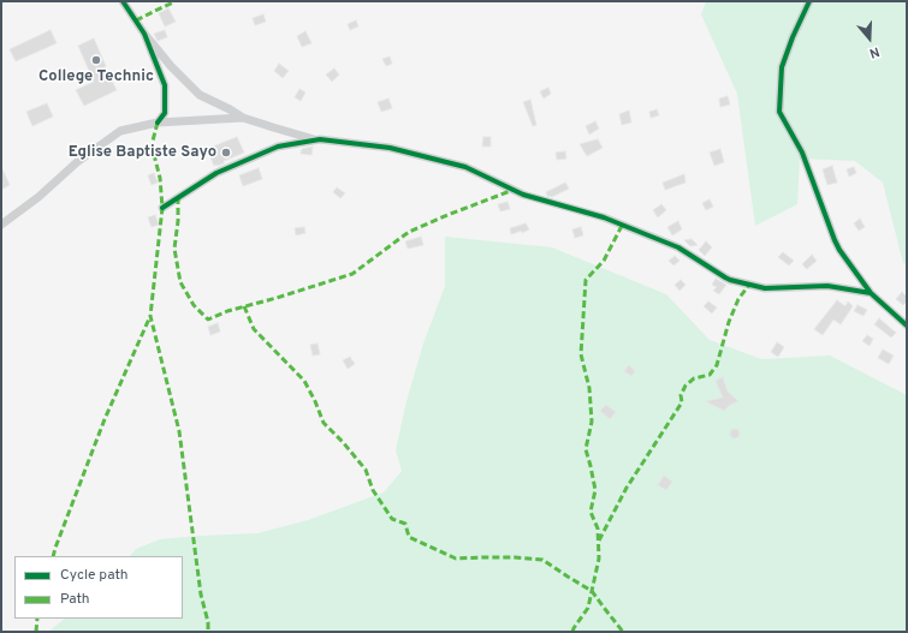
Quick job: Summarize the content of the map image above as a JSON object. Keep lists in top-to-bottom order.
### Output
{
  "places": ["College Technic", "Eglise Baptiste Sayo"],
  "legend": ["Cycle path", "Path"],
  "north": "bottom"
}
